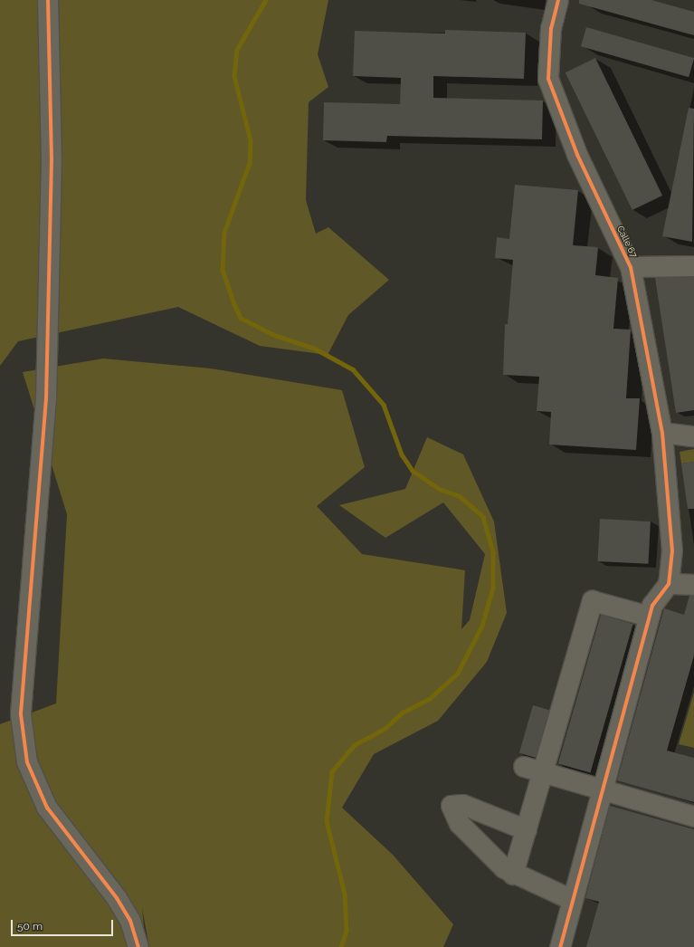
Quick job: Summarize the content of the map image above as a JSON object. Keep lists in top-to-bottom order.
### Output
{
  "streets": {
    "street": ["Calle 67"]
  },
  "scale_bar": "50 m"
}
